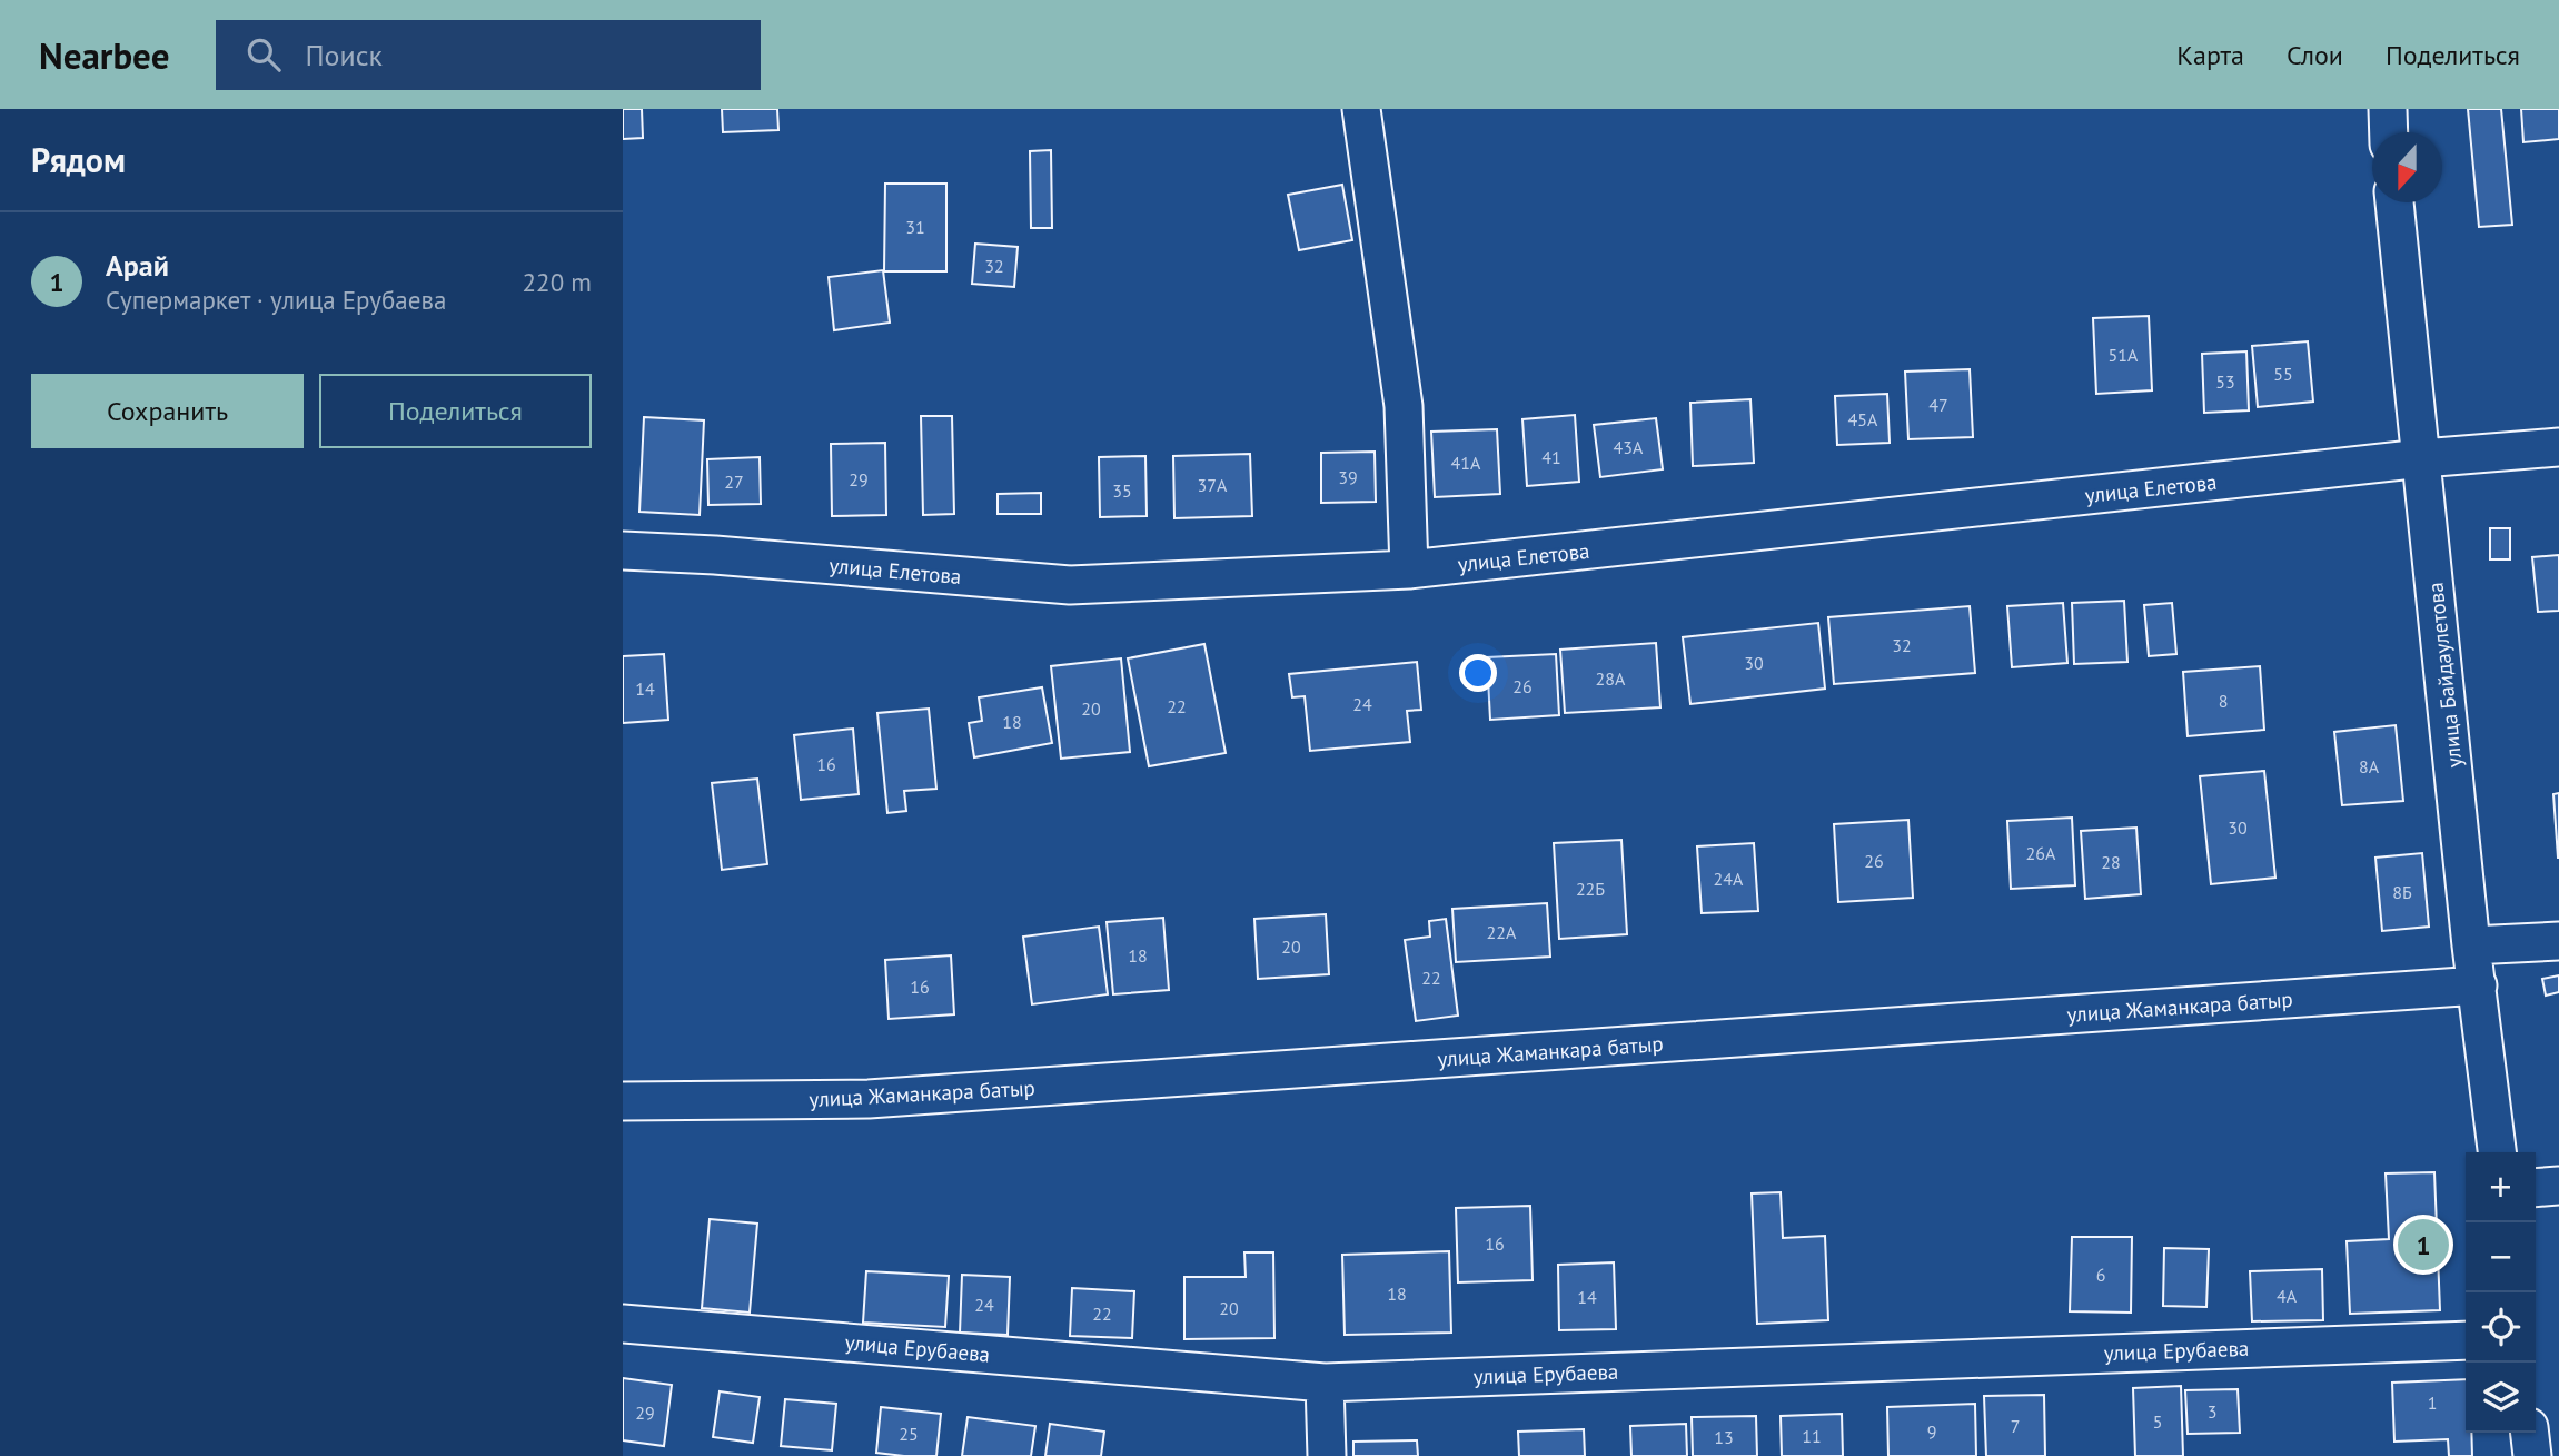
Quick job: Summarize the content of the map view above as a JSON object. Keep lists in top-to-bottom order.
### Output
{
  "streets": {
    "street": [
      "улица Елетова",
      "улица Байдаулетова",
      "улица Жаманкара батыр",
      "улица Ерубаева"
    ]
  },
  "crossings": [
    ["улица Елетова", "улица Байдаулетова"],
    ["улица Байдаулетова", "улица Жаманкара батыр"]
  ],
  "house_numbers": [
    "31",
    "32",
    "51А",
    "55",
    "53",
    "47",
    "45А",
    "43А",
    "41",
    "41А",
    "39",
    "29",
    "27",
    "37А",
    "35",
    "32",
    "30",
    "28А",
    "26",
    "14",
    "8",
    "24",
    "22",
    "20",
    "18",
    "16",
    "8А",
    "30",
    "26А",
    "26",
    "28",
    "24А",
    "22Б",
    "8Б",
    "22А",
    "20",
    "18",
    "22",
    "16",
    "16",
    "6",
    "18",
    "4А",
    "14",
    "24",
    "20",
    "22",
    "1",
    "3",
    "29",
    "5",
    "7",
    "9",
    "25",
    "11",
    "13"
  ],
  "north": "bottom",
  "page": {
    "header": "Nearbee",
    "search": "Поиск",
    "nav": ["Карта", "Слои", "Поделиться"],
    "heading": "Рядом",
    "list": [
      {
        "mark": "1",
        "name": "Арай",
        "note": "Супермаркет · улица Ерубаева",
        "value": "220 m"
      }
    ],
    "buttons": ["Сохранить", "Поделиться"],
    "map_buttons": ["+", "−"],
    "pins": "1"
  }
}
